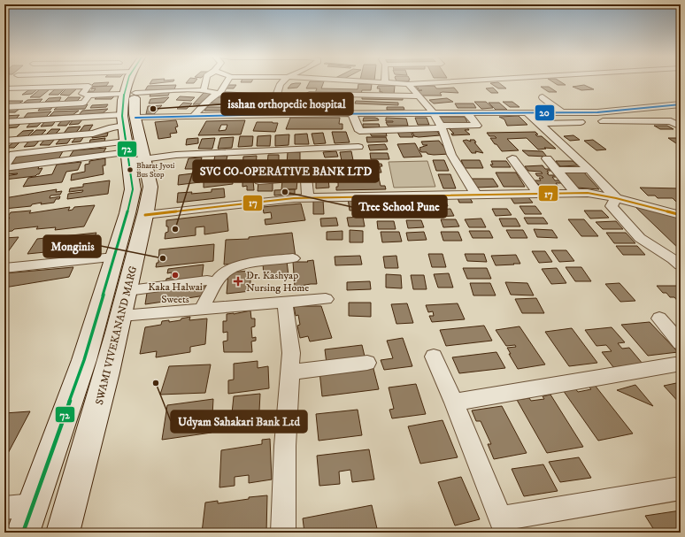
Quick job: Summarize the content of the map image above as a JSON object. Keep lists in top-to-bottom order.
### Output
{
  "streets": {
    "main road": ["SWAMI VIVEKANAND MARG"]
  },
  "places": {
    "other": [
      "isshan orthopedic hospital",
      "Bharat Jyoti Bus Stop",
      "Tree School Pune",
      "SVC CO-OPERATIVE BANK LTD",
      "Monginis",
      "Kaka Halwai Sweets",
      "Udyam Sahakari Bank Ltd"
    ],
    "health": ["Dr. Kashyap Nursing Home"]
  },
  "lines": ["transit line 72", "transit line 20", "transit line 17"]
}
